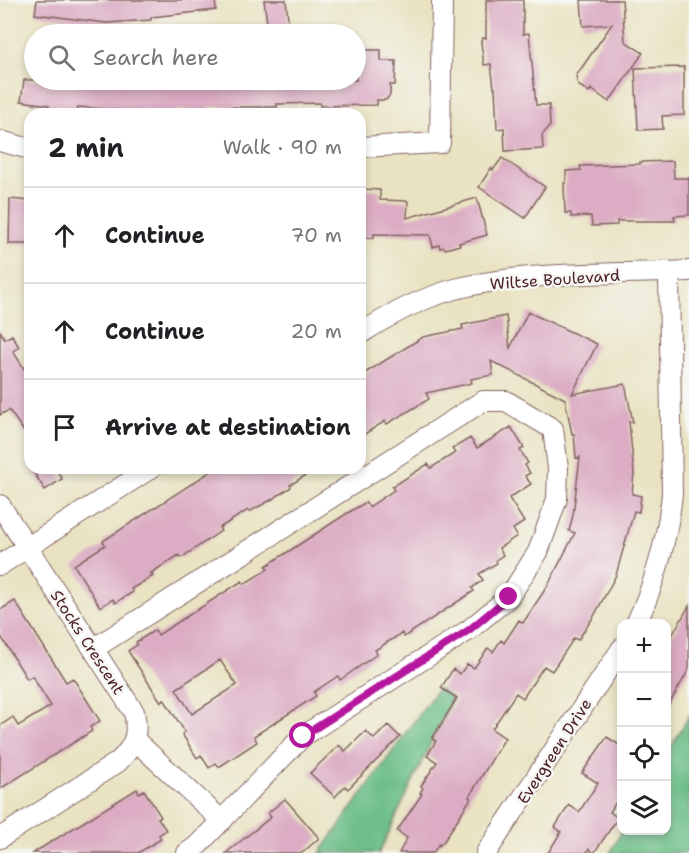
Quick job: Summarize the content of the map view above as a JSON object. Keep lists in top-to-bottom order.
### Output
{
  "streets": {
    "street": ["Wiltse Boulevard", "Stocks Crescent", "Evergreen Drive"]
  },
  "page": {
    "search": "Search here",
    "heading": ["2 min", "Walk · 90 m"],
    "list": [
      ["Continue", "70 m"],
      ["Continue", "20 m"],
      "Arrive at destination"
    ],
    "map_buttons": ["+", "−"]
  }
}
